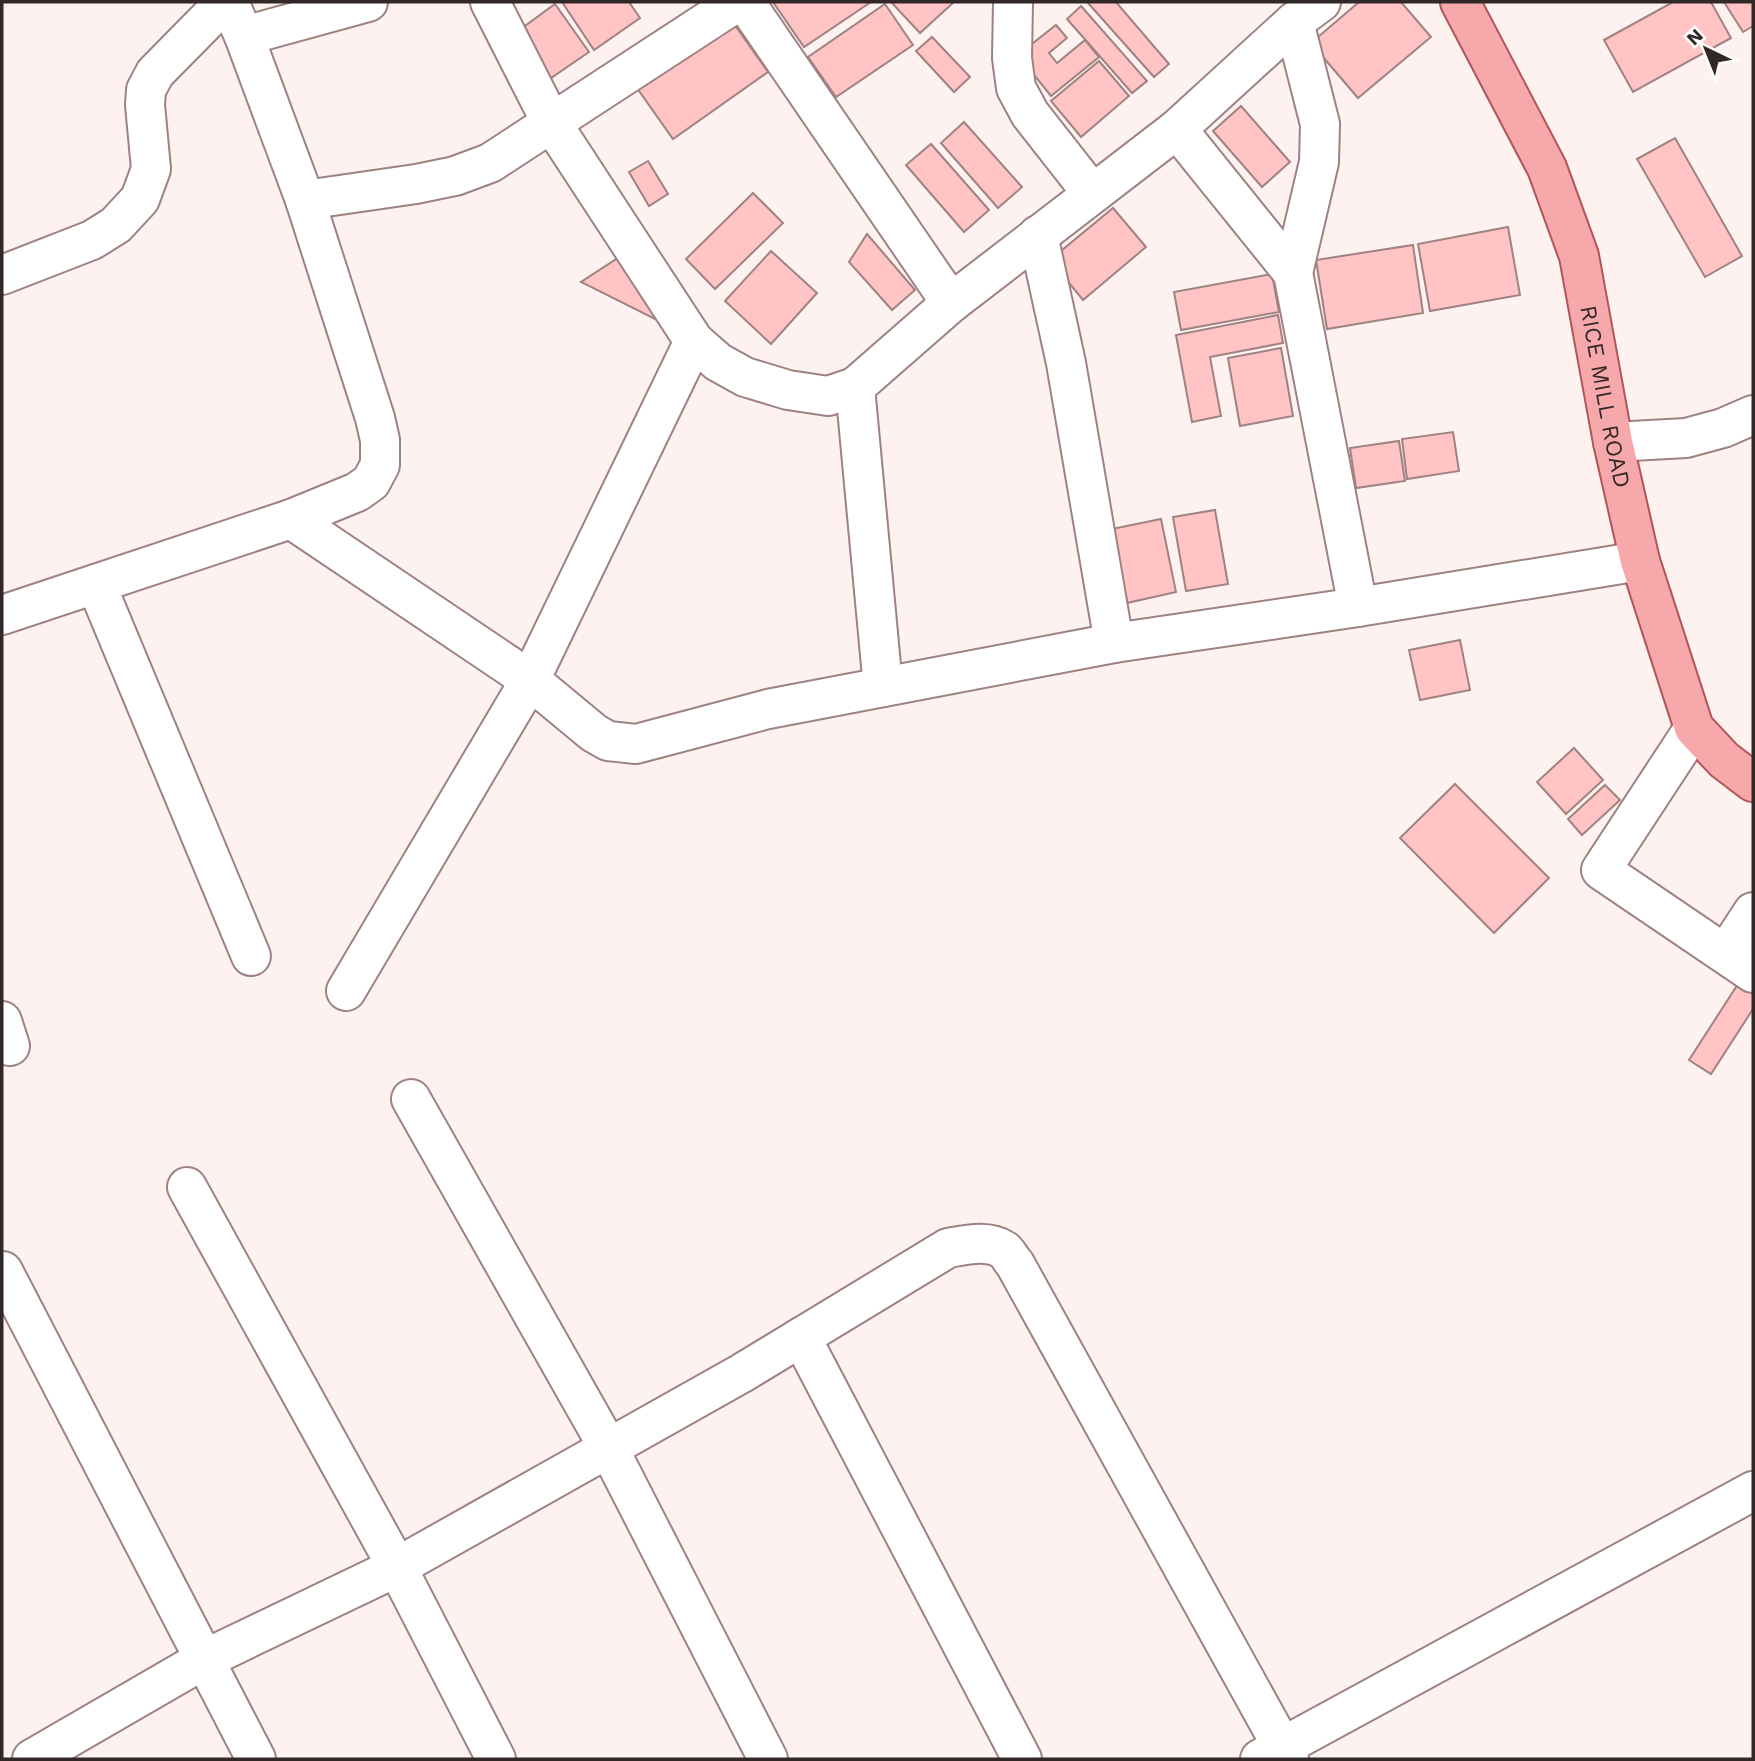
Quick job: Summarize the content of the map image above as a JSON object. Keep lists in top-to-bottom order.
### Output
{
  "streets": {
    "main road": ["RICE MILL ROAD"]
  },
  "north": "top left"
}
